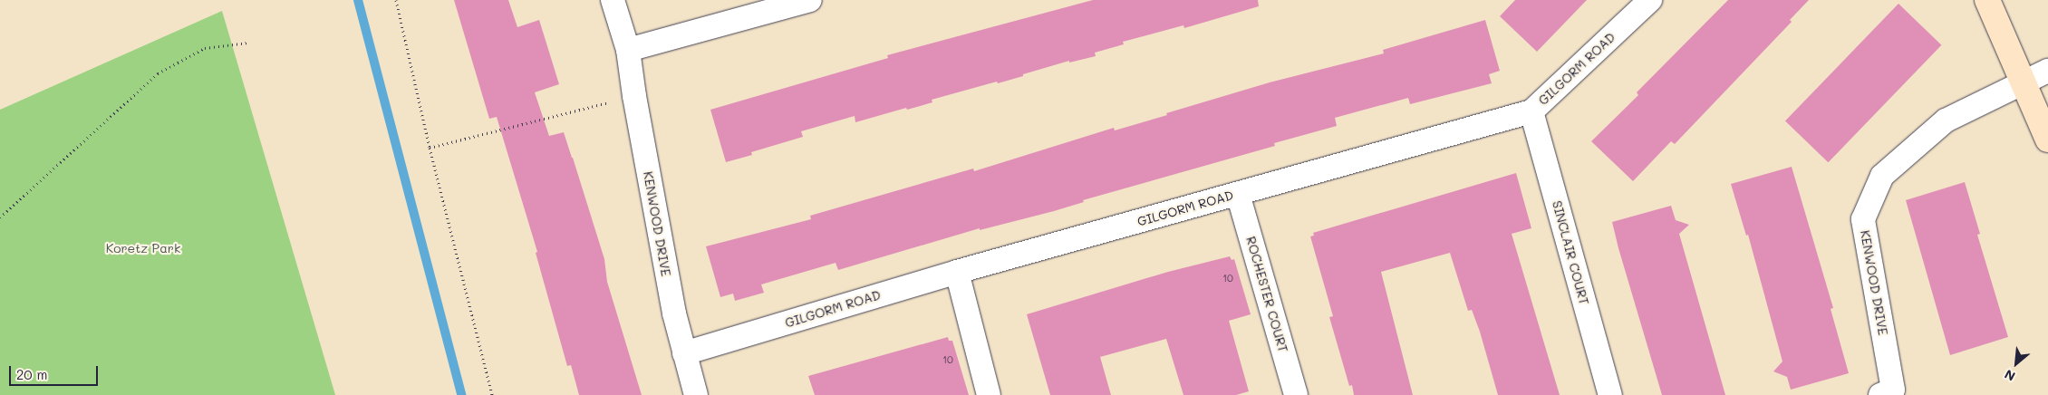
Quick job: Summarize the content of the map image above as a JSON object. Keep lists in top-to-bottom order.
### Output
{
  "streets": {
    "street": [
      "GILGORM ROAD",
      "KENWOOD DRIVE",
      "SINCLAIR COURT",
      "ROCHESTER COURT"
    ]
  },
  "crossings": [
    ["GILGORM ROAD", "KENWOOD DRIVE"],
    ["GILGORM ROAD", "SINCLAIR COURT"],
    ["GILGORM ROAD", "ROCHESTER COURT"]
  ],
  "parks": ["Koretz Park"],
  "house_numbers": ["10", "10"],
  "scale_bar": "20 m",
  "north": "bottom left"
}
